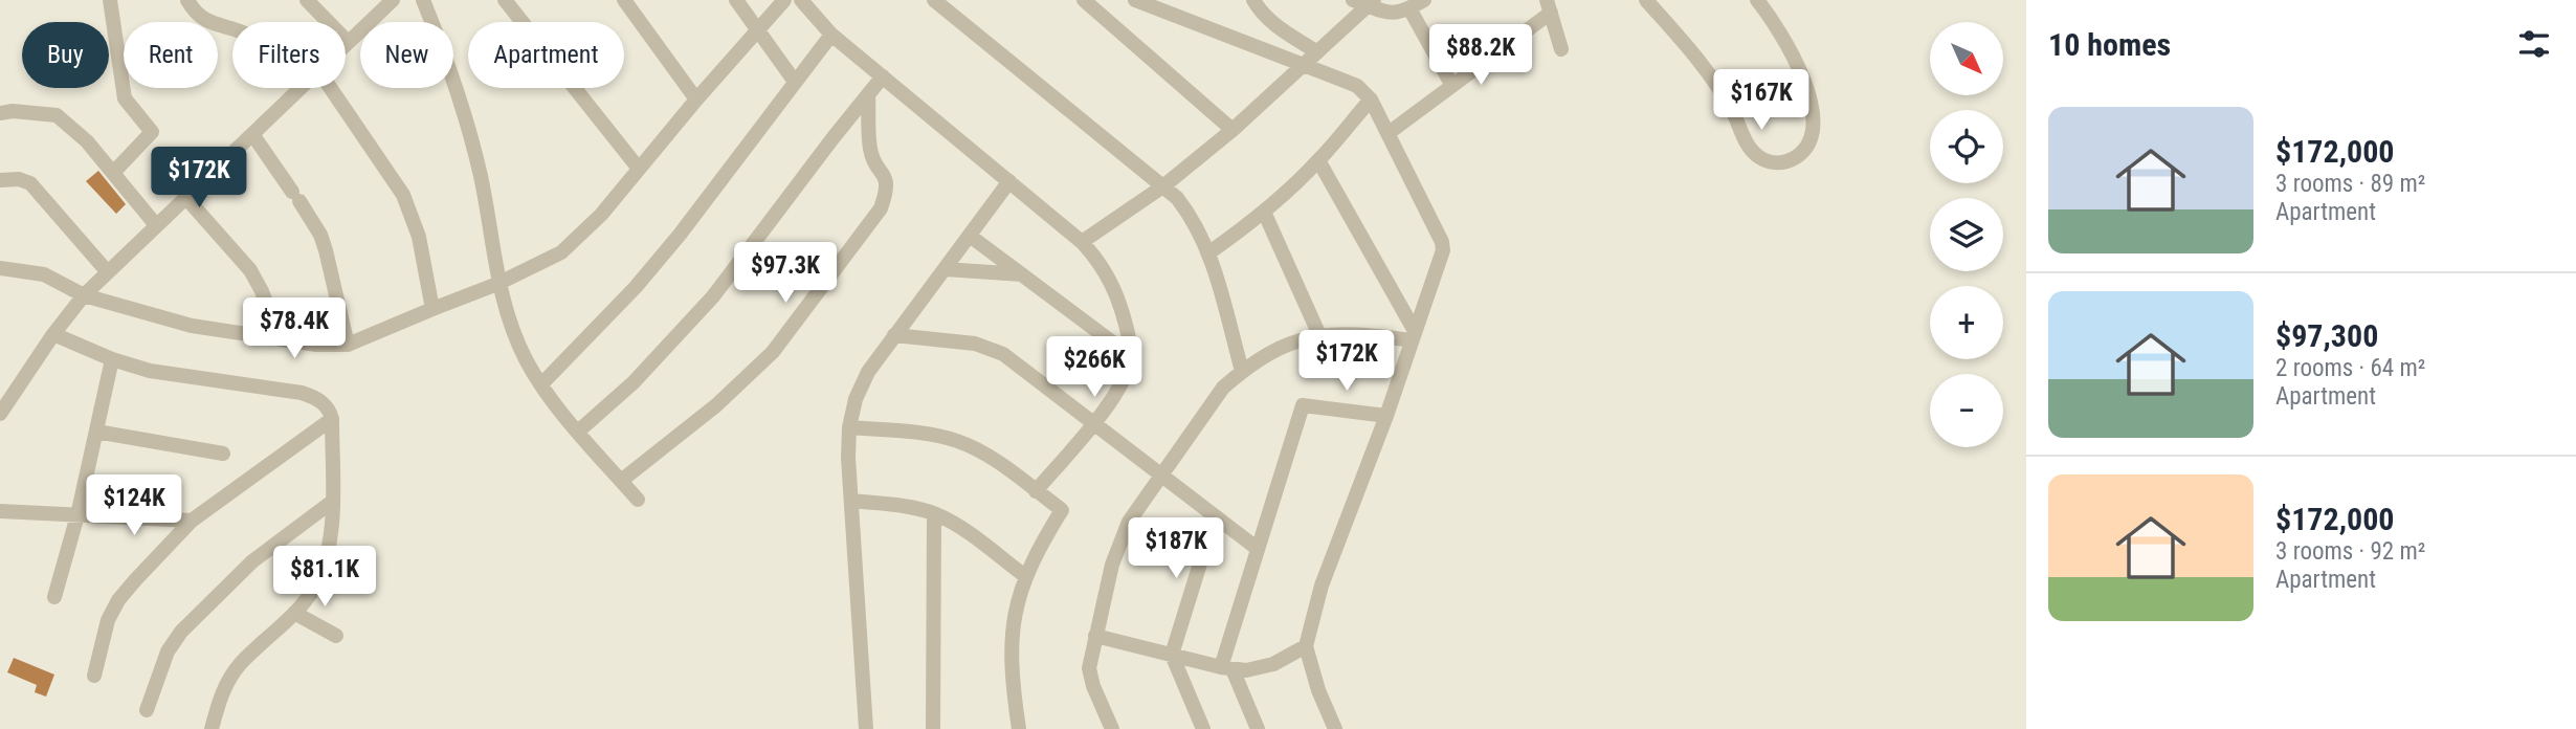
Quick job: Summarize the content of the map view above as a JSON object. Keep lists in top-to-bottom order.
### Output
{
  "north": "bottom right",
  "page": {
    "heading": "10 homes",
    "map_buttons": ["+", "−"],
    "chip": [
      "Buy",
      "Rent",
      "Filters",
      "New",
      "Apartment"
    ],
    "price": [
      "$88.2K",
      "$167K",
      "$172K",
      "$97.3K",
      "$78.4K",
      "$172K",
      "$266K",
      "$124K",
      "$187K",
      "$81.1K"
    ],
    "list": [
      {
        "name": "$172,000",
        "note": "3 rooms · 89 m² · Apartment"
      },
      {
        "name": "$97,300",
        "note": "2 rooms · 64 m² · Apartment"
      },
      {
        "name": "$172,000",
        "note": "3 rooms · 92 m² · Apartment"
      }
    ]
  }
}
